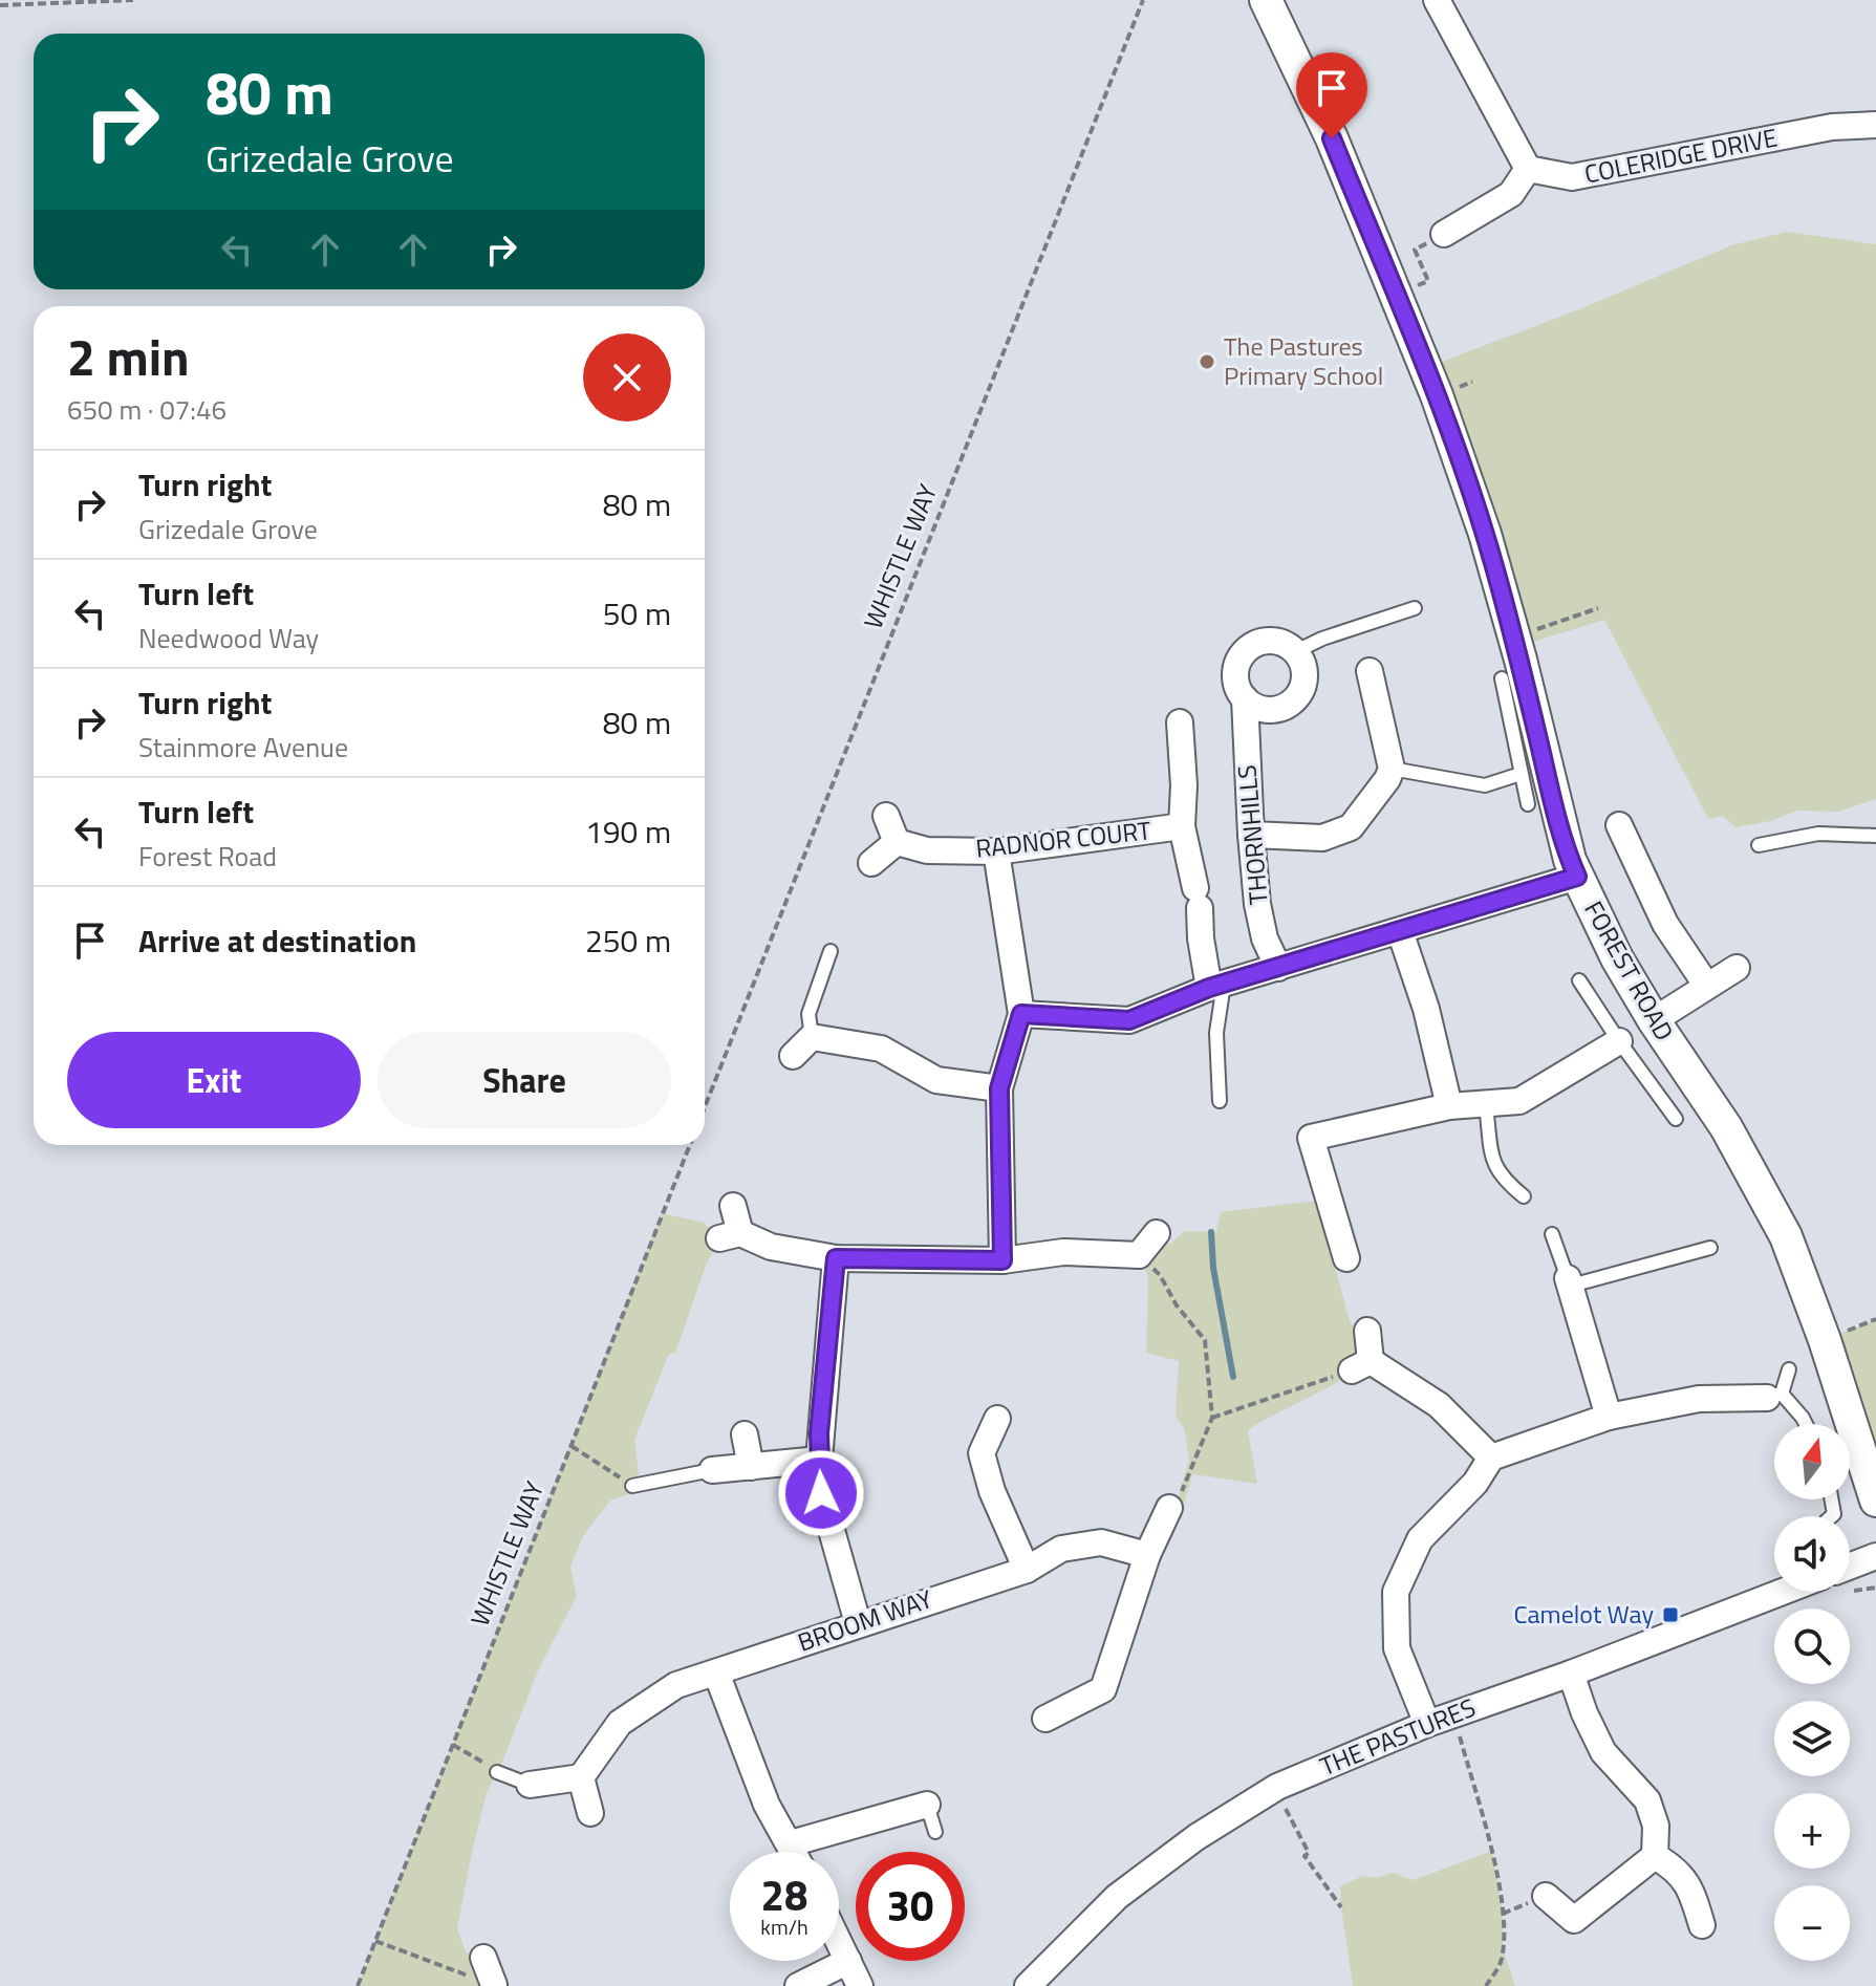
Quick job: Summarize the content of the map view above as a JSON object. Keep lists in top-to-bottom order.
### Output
{
  "streets": {
    "street": [
      "COLERIDGE DRIVE",
      "THORNHILLS",
      "RADNOR COURT",
      "FOREST ROAD",
      "BROOM WAY",
      "THE PASTURES"
    ],
    "path": ["WHISTLE WAY"]
  },
  "places": {
    "other": ["The Pastures Primary School"],
    "transit": ["Camelot Way"]
  },
  "north": "top",
  "page": {
    "turn": ["80 m", "Grizedale Grove"],
    "heading": ["2 min", "650 m · 07:46"],
    "list": [
      {
        "name": "Turn right",
        "note": "Grizedale Grove",
        "value": "80 m"
      },
      {
        "name": "Turn left",
        "note": "Needwood Way",
        "value": "50 m"
      },
      {
        "name": "Turn right",
        "note": "Stainmore Avenue",
        "value": "80 m"
      },
      {
        "name": "Turn left",
        "note": "Forest Road",
        "value": "190 m"
      },
      {
        "name": "Arrive at destination",
        "value": "250 m"
      }
    ],
    "buttons": ["Exit", "Share"],
    "map_buttons": ["+", "−"],
    "speed": "28 km/h",
    "limit": "30"
  }
}
